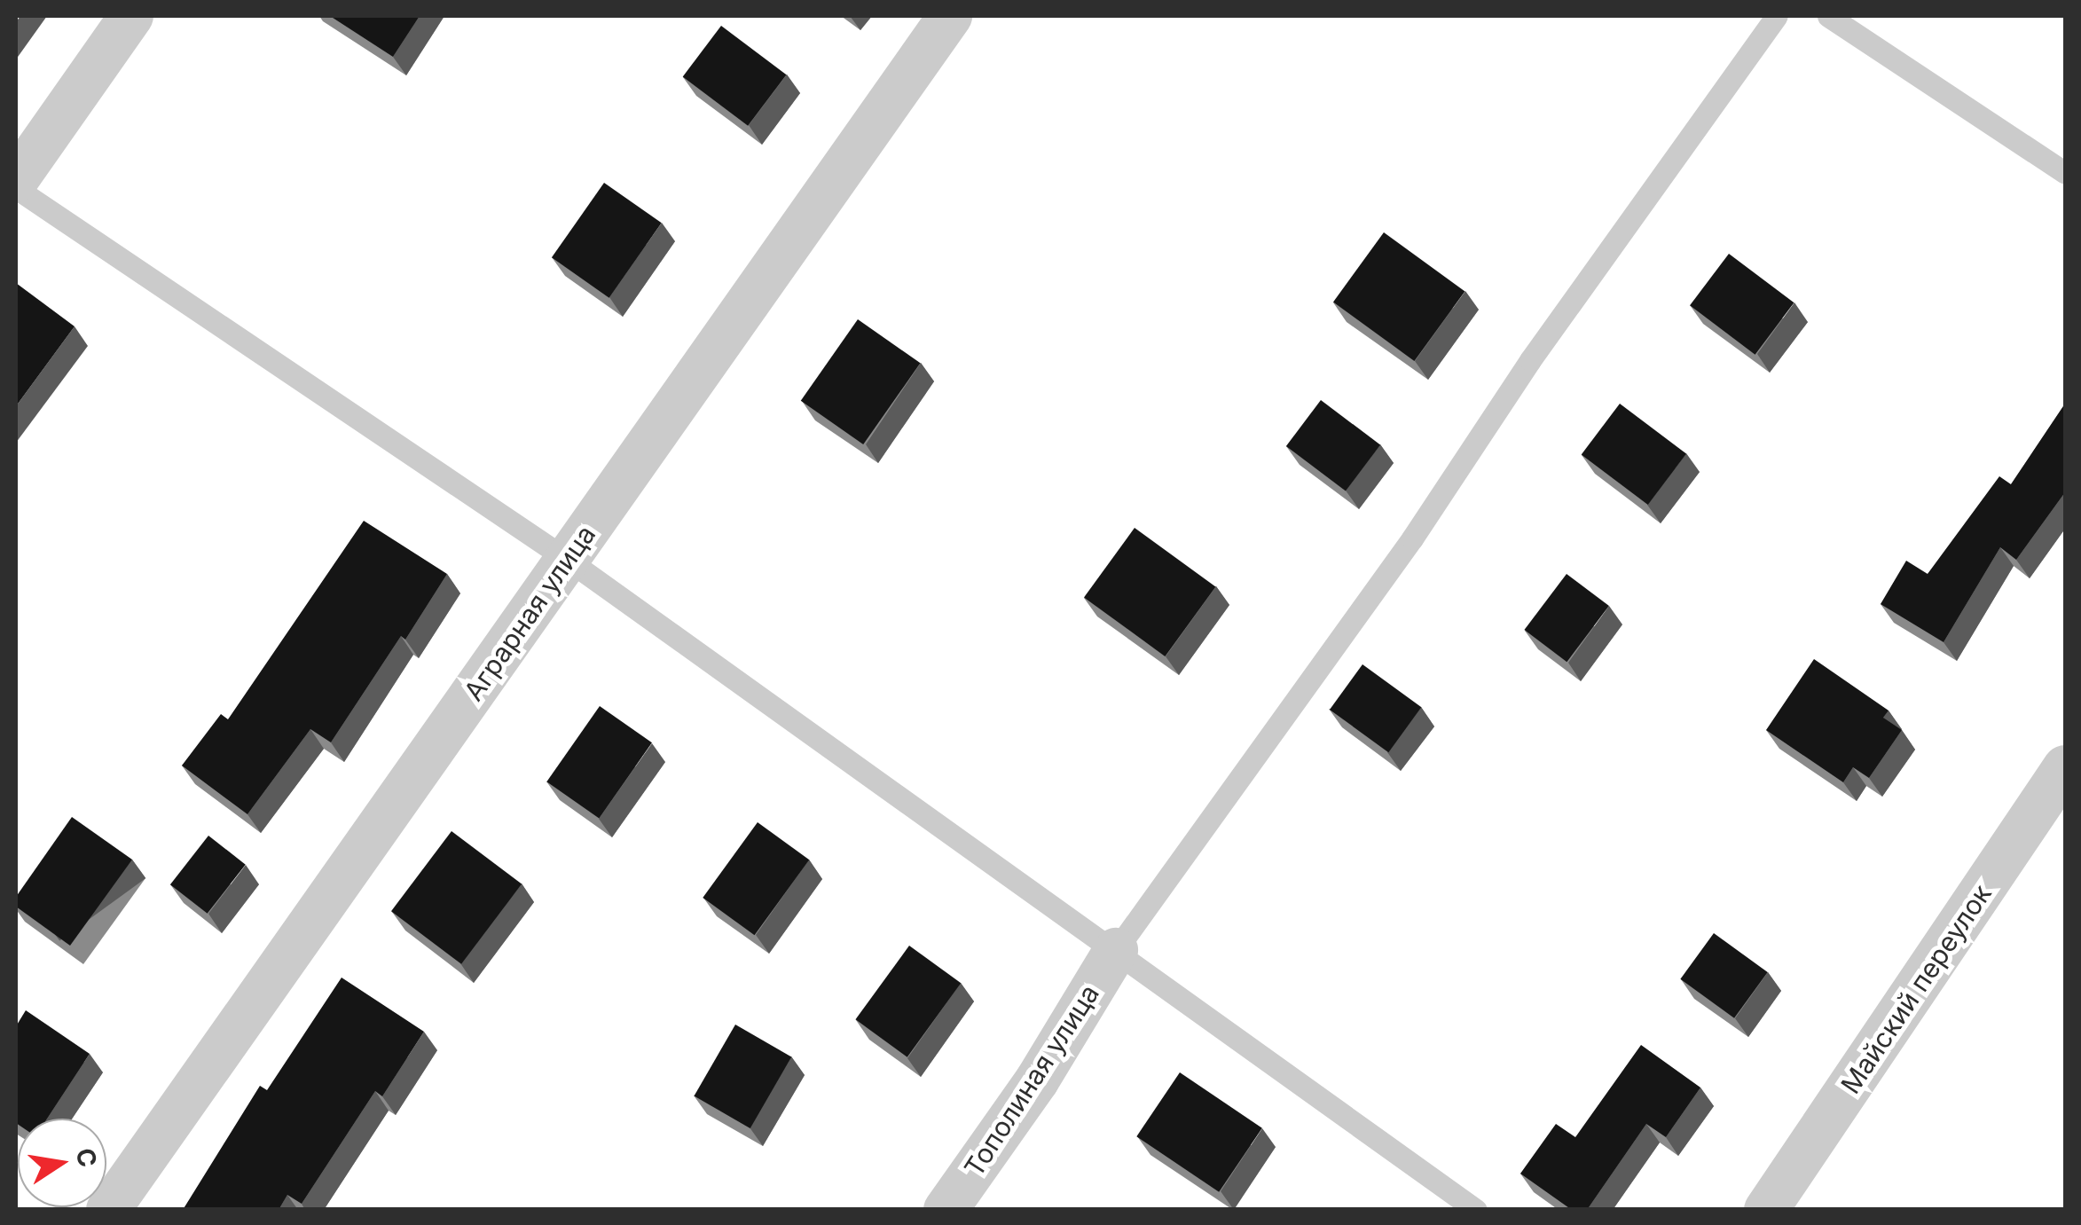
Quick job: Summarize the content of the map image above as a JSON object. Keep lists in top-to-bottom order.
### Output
{
  "streets": {
    "street": ["Аграрная улица", "Майский переулок", "Тополиная улица"]
  },
  "north": "right"
}
